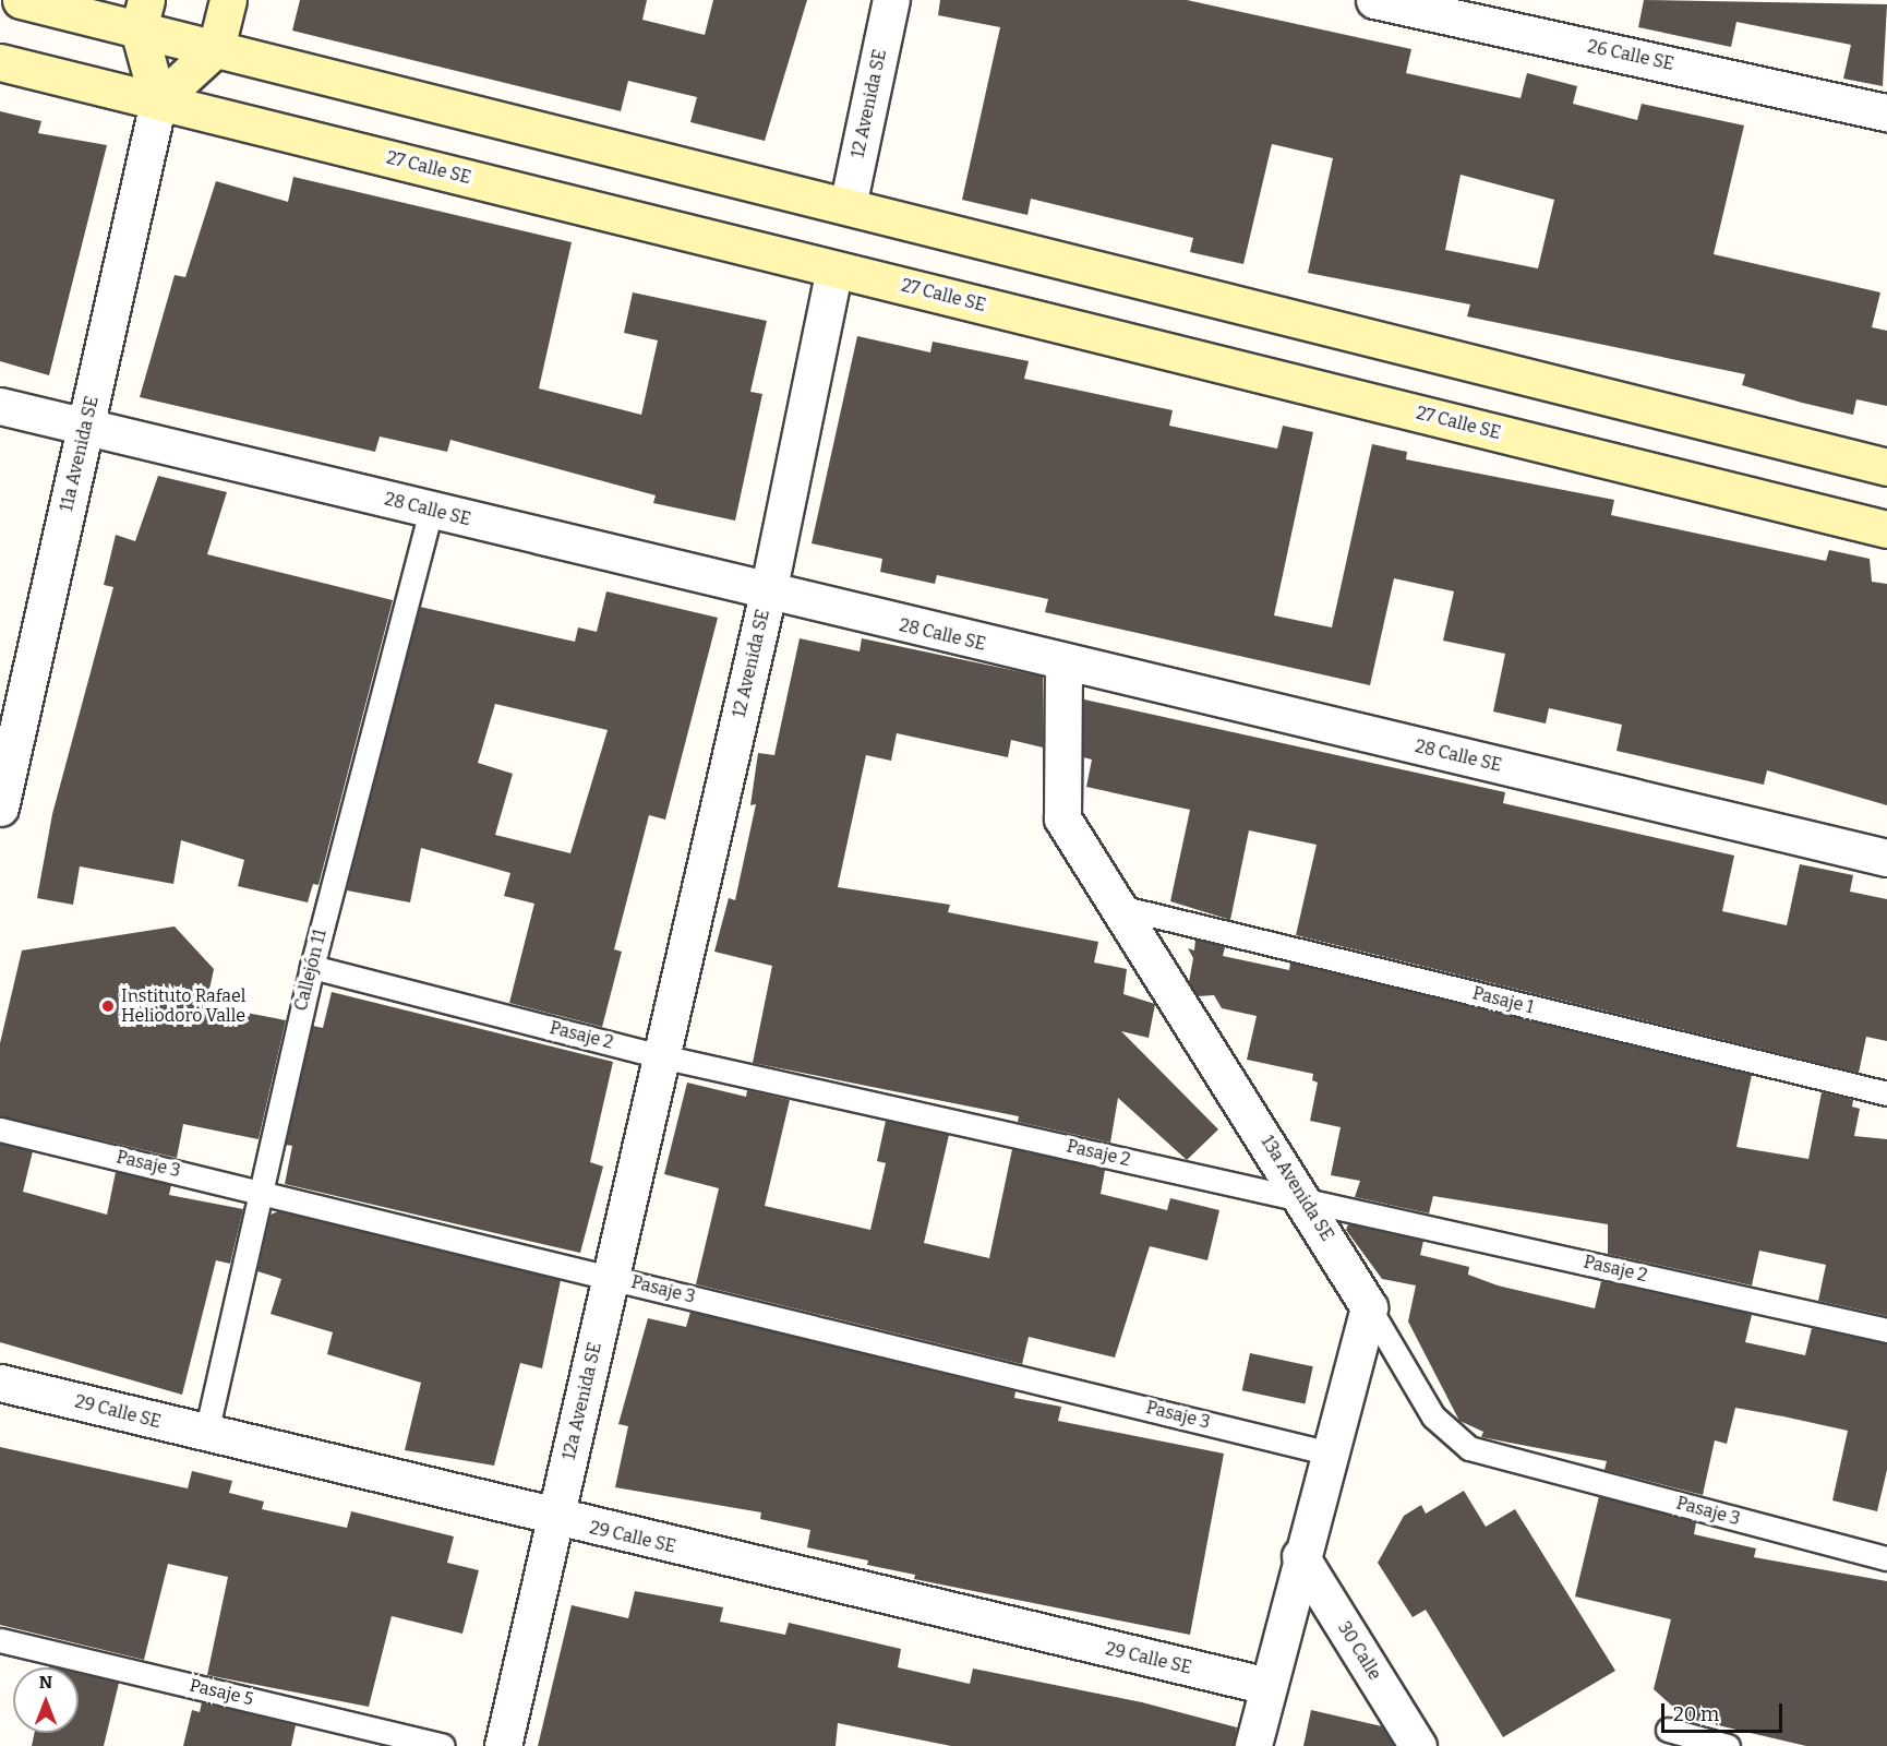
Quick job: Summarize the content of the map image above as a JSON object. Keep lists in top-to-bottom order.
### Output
{
  "streets": {
    "main road": ["27 Calle SE"],
    "street": [
      "26 Calle SE",
      "12 Avenida SE",
      "11a Avenida SE",
      "28 Calle SE",
      "13a Avenida SE",
      "12a Avenida SE",
      "29 Calle SE",
      "30 Calle"
    ],
    "lane": [
      "Callejón 11",
      "Pasaje 1",
      "Pasaje 2",
      "Pasaje 3",
      "Pasaje 5"
    ]
  },
  "crossings": [
    ["12 Avenida SE", "27 Calle SE"],
    ["12 Avenida SE", "28 Calle SE"],
    ["12 Avenida SE", "Pasaje 2"],
    ["12 Avenida SE", "12a Avenida SE"],
    ["27 Calle SE", "11a Avenida SE"],
    ["11a Avenida SE", "28 Calle SE"],
    ["28 Calle SE", "Callejón 11"],
    ["28 Calle SE", "13a Avenida SE"],
    ["Callejón 11", "Pasaje 2"],
    ["Callejón 11", "Pasaje 3"],
    ["Callejón 11", "29 Calle SE"],
    ["Pasaje 1", "13a Avenida SE"],
    ["Pasaje 2", "13a Avenida SE"],
    ["Pasaje 2", "12a Avenida SE"],
    ["Pasaje 3", "13a Avenida SE"],
    ["Pasaje 3", "12a Avenida SE"],
    ["12a Avenida SE", "29 Calle SE"]
  ],
  "places": ["Instituto Rafael Heliodoro Valle"],
  "scale_bar": "20 m",
  "north": "top"
}
